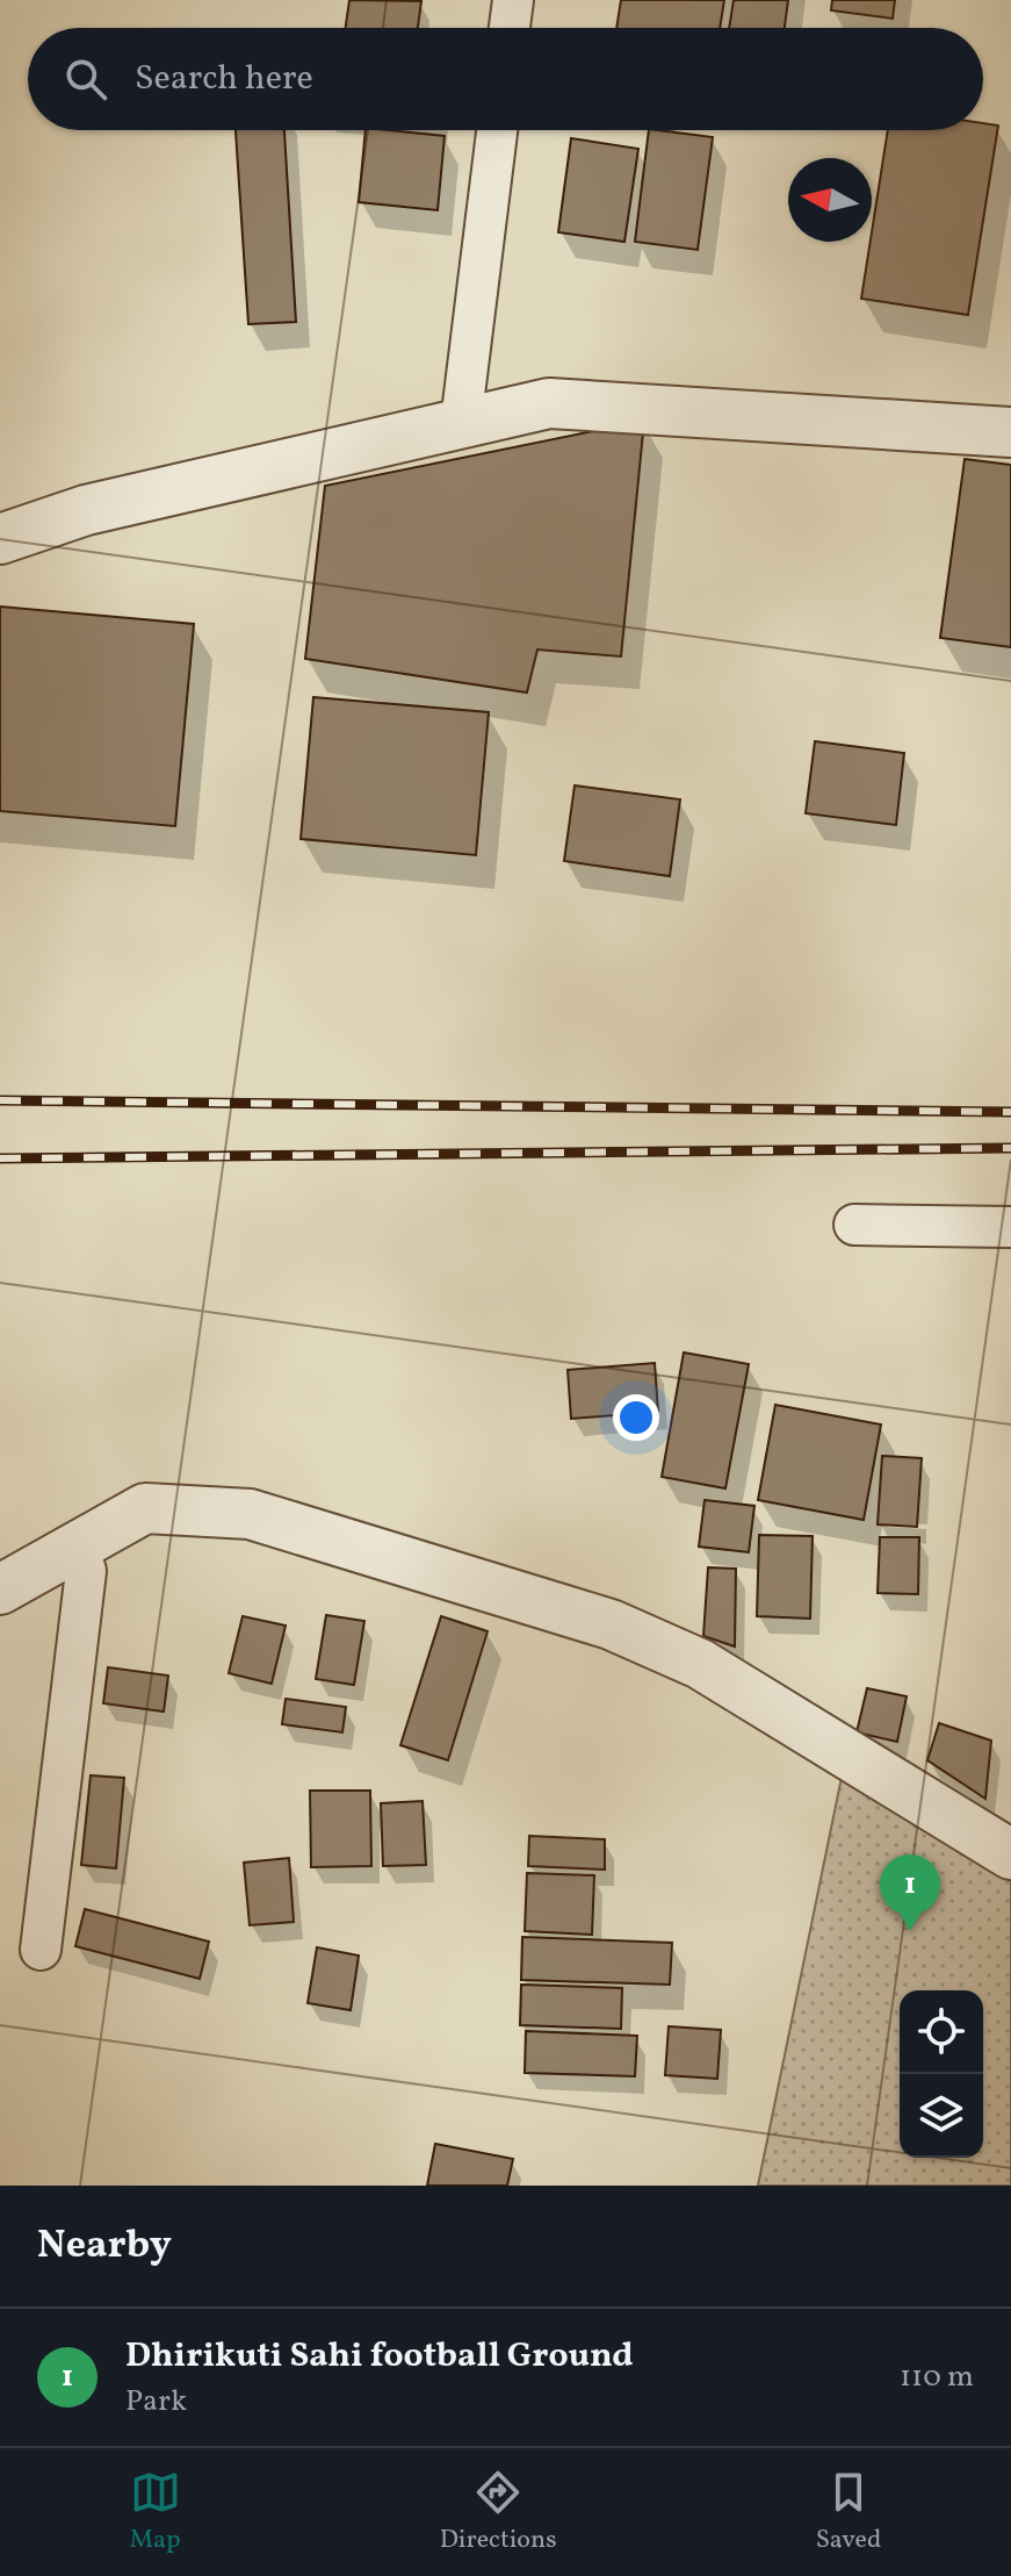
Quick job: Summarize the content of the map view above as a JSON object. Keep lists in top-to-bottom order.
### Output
{
  "north": "left",
  "page": {
    "search": "Search here",
    "pins": "1",
    "heading": "Nearby",
    "list": [
      {
        "mark": "1",
        "name": "Dhirikuti Sahi football Ground",
        "note": "Park",
        "value": "110 m"
      }
    ],
    "nav": ["Map", "Directions", "Saved"]
  }
}
